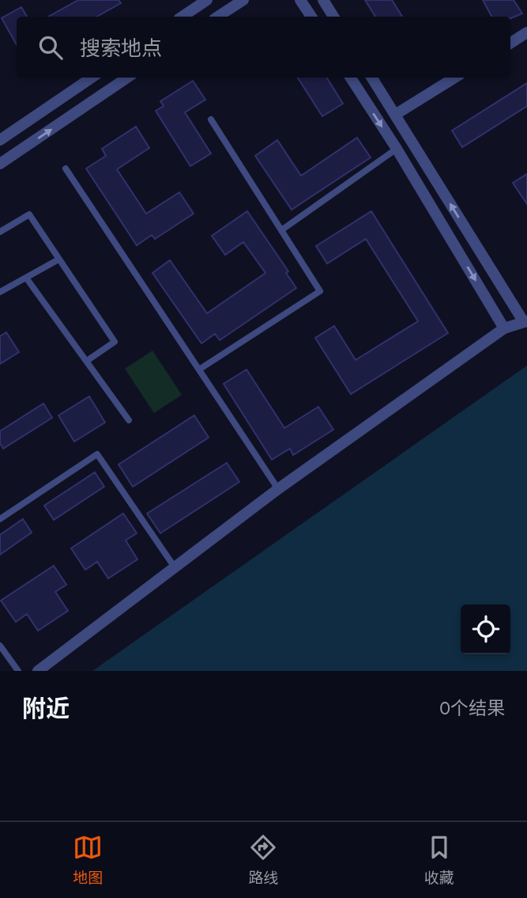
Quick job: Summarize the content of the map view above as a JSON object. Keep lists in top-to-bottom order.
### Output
{
  "page": {
    "search": "搜索地点",
    "heading": ["附近", "0个结果"],
    "nav": ["地图", "路线", "收藏"]
  }
}
